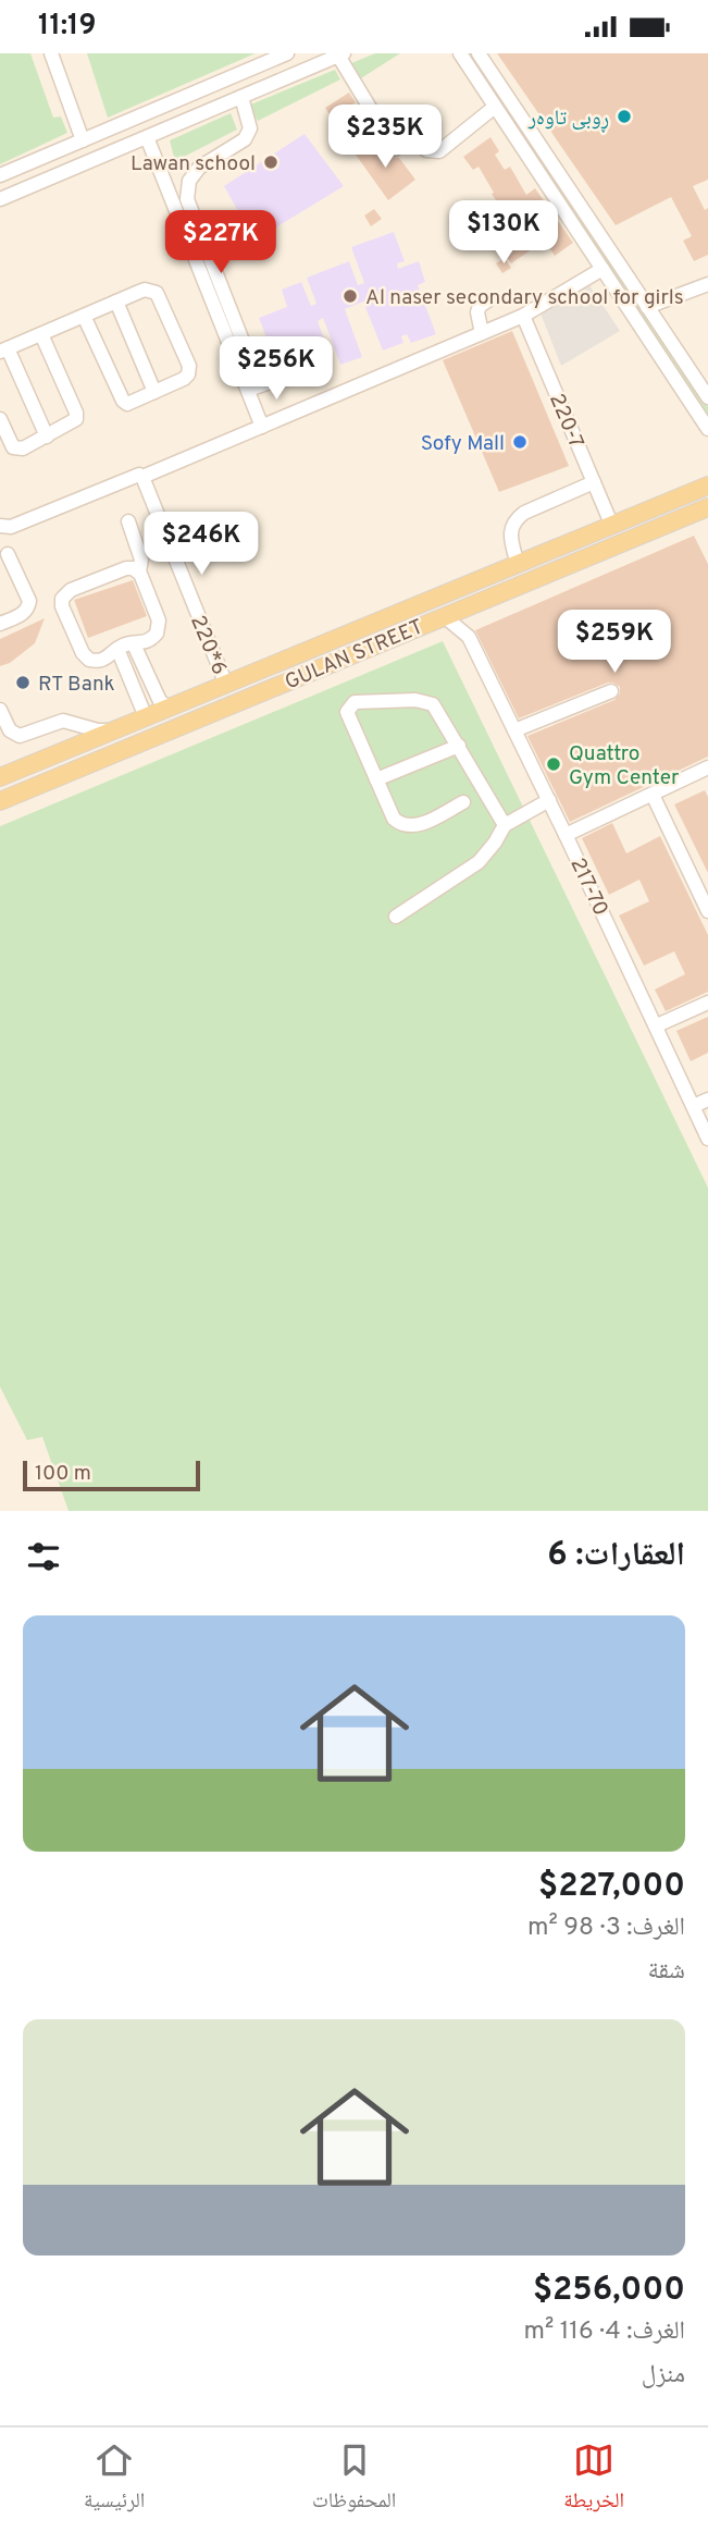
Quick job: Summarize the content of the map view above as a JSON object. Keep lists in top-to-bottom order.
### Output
{
  "streets": {
    "main road": ["GULAN STREET"],
    "street": ["220-7", "220*6", "217-70"]
  },
  "crossings": [
    ["220-7", "GULAN STREET"],
    ["220*6", "GULAN STREET"],
    ["GULAN STREET", "217-70"]
  ],
  "places": [
    "ڕوبی تاوەر",
    "Lawan school",
    "Al naser secondary school for girls",
    "Sofy Mall",
    "RT Bank",
    "Quattro Gym Center"
  ],
  "scale_bar": "100 m",
  "page": {
    "status": "11:19",
    "price": [
      "$235K",
      "$130K",
      "$227K",
      "$256K",
      "$246K",
      "$259K"
    ],
    "scale": "100 m",
    "heading": "العقارات: 6",
    "list": [
      {
        "name": "$227,000",
        "note": "الغرف: 3 · 98 m² · شقة"
      },
      {
        "name": "$256,000",
        "note": "الغرف: 4 · 116 m² · منزل"
      }
    ],
    "tabs": ["الخريطة", "المحفوظات", "الرئيسية"]
  }
}
